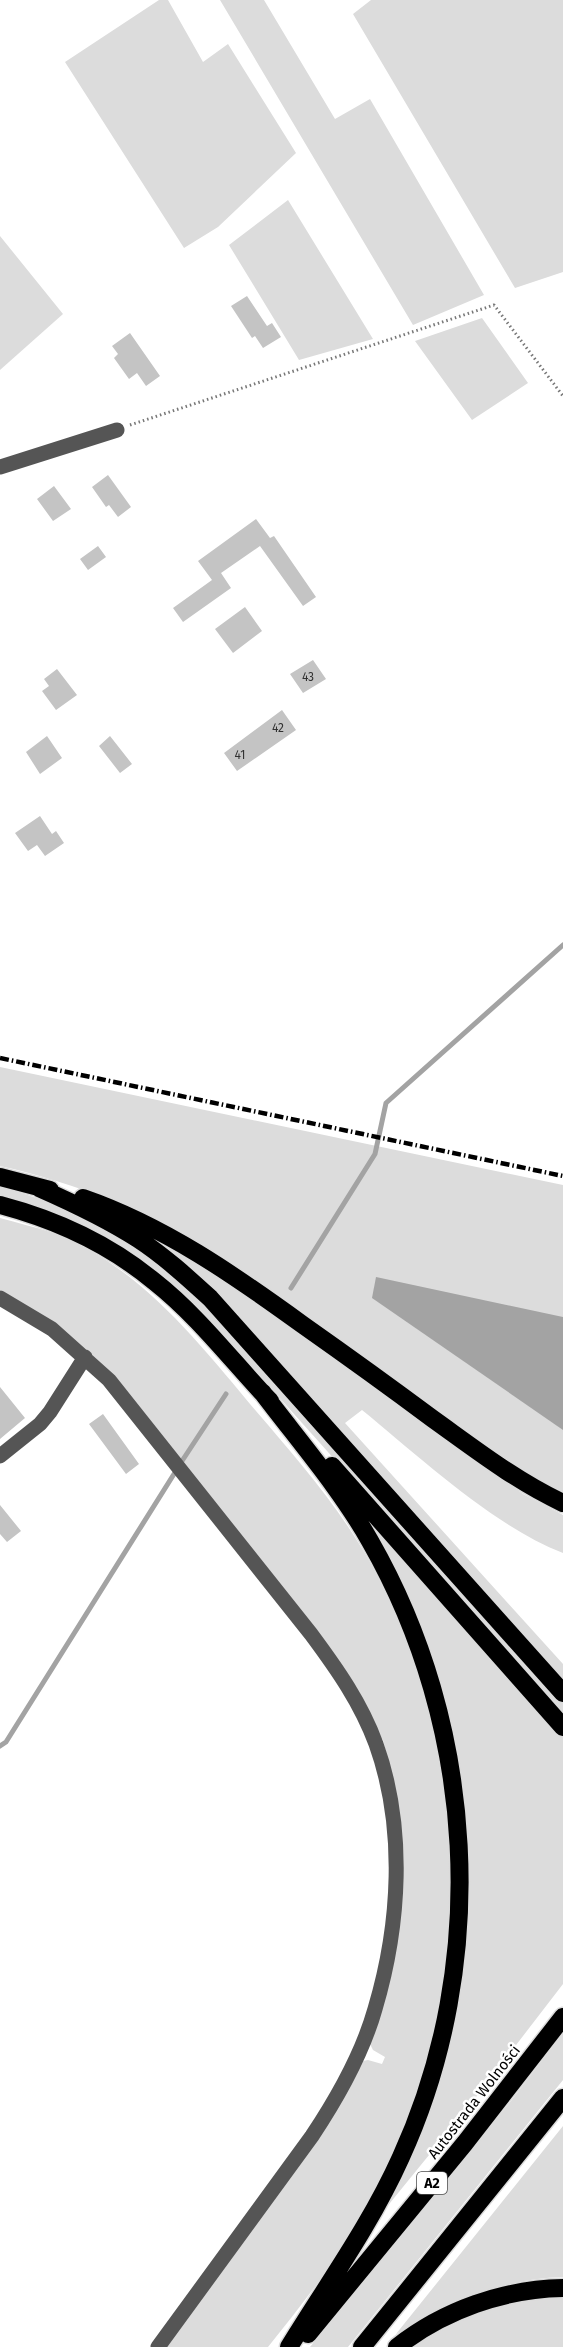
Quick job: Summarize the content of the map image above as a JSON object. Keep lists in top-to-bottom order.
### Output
{
  "streets": {
    "highway": ["Autostrada Wolności", "A2"]
  },
  "house_numbers": ["43", "42", "41"]
}
